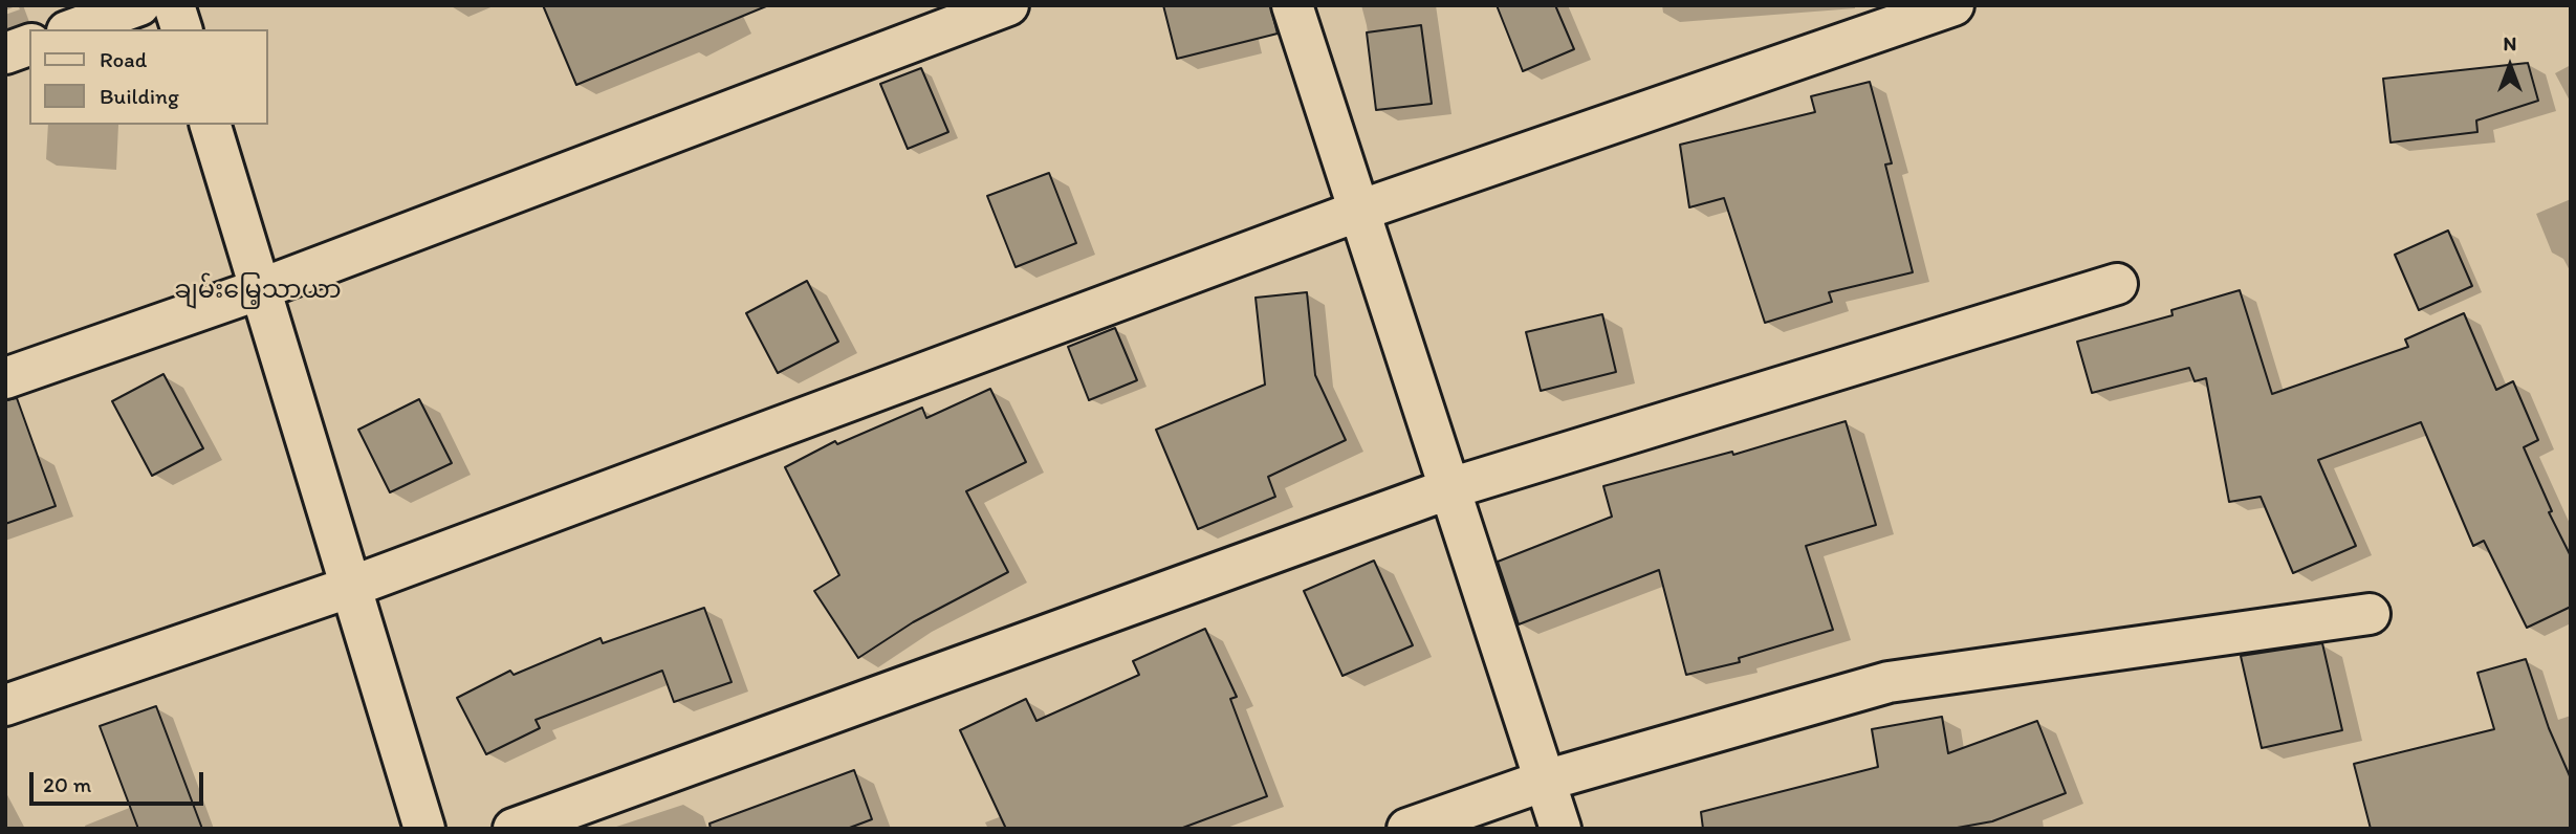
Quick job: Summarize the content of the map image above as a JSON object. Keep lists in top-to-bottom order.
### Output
{
  "districts": ["ချမ်းမြေ့သာယာ"],
  "legend": ["Road", "Building"],
  "scale_bar": "20 m",
  "north": "top"
}
